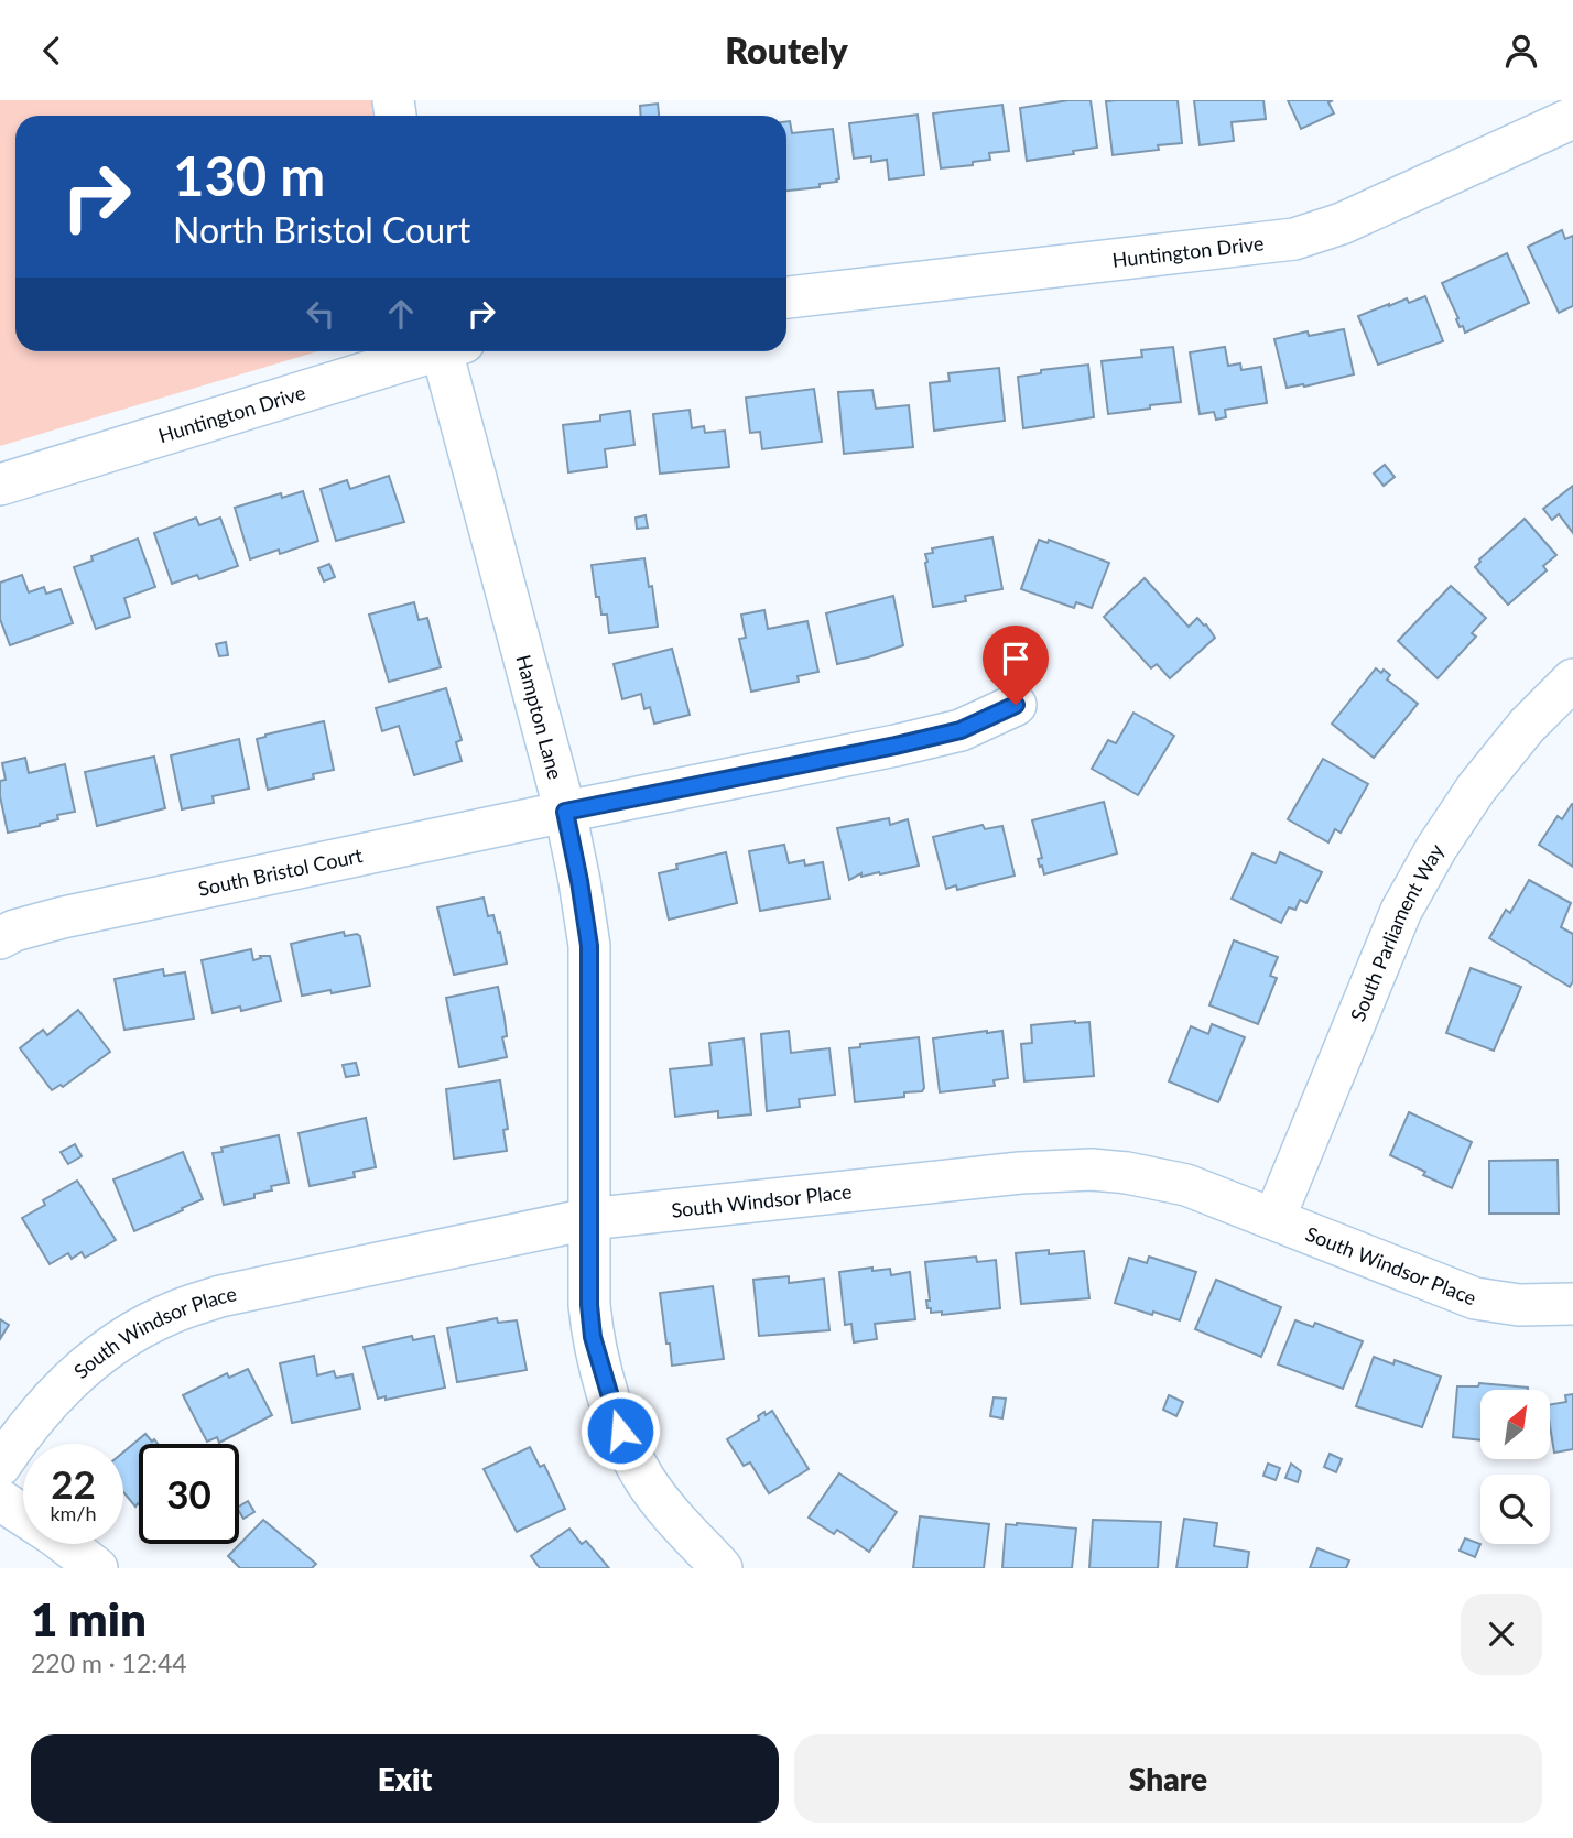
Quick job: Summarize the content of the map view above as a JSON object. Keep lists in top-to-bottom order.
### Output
{
  "streets": {
    "street": [
      "Huntington Drive",
      "Hampton Lane",
      "South Bristol Court",
      "South Parliament Way",
      "South Windsor Place"
    ]
  },
  "crossings": [
    ["Hampton Lane", "South Bristol Court"],
    ["Hampton Lane", "South Windsor Place"],
    ["South Parliament Way", "South Windsor Place"]
  ],
  "north": "top right",
  "page": {
    "header": "Routely",
    "turn": ["130 m", "North Bristol Court"],
    "speed": "22 km/h",
    "limit": "30",
    "heading": ["1 min", "220 m · 12:44"],
    "buttons": ["Exit", "Share"]
  }
}
